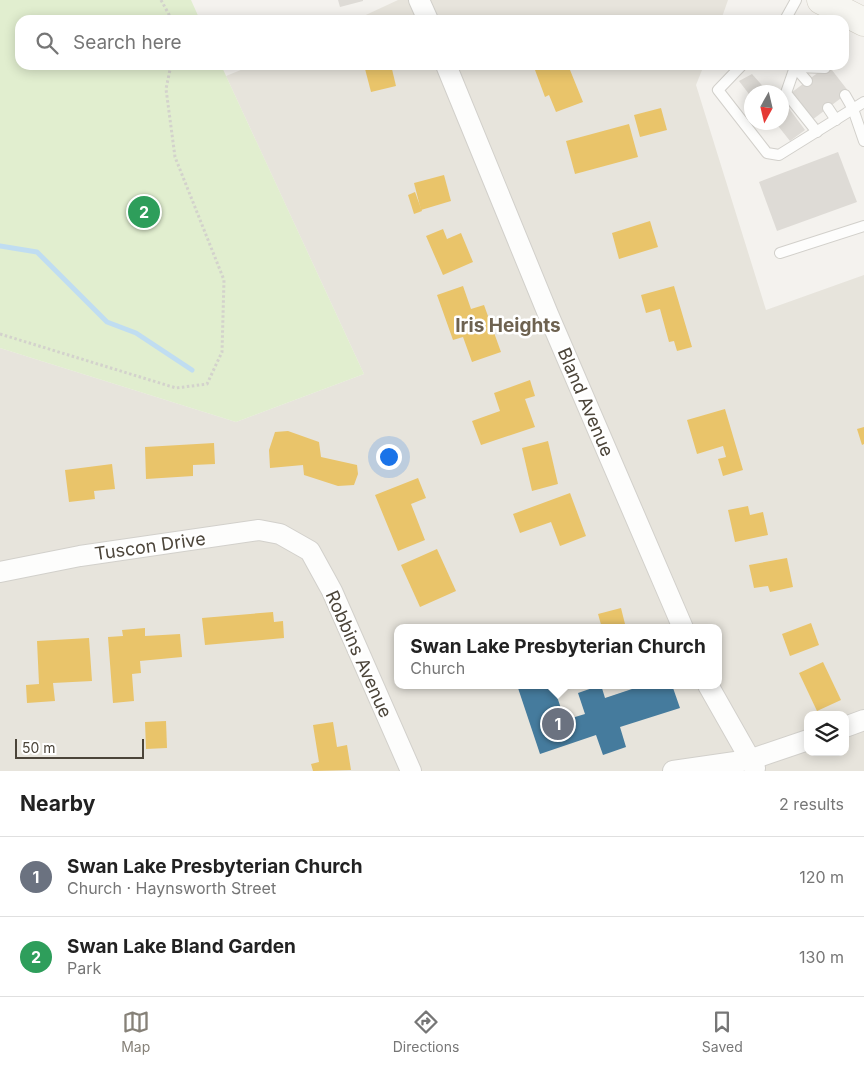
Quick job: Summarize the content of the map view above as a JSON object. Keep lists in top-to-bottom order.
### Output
{
  "streets": {
    "street": ["Bland Avenue", "Tuscon Drive", "Robbins Avenue"]
  },
  "crossings": [
    ["Tuscon Drive", "Robbins Avenue"]
  ],
  "districts": ["Iris Heights"],
  "scale_bar": "50 m",
  "north": "bottom",
  "page": {
    "search": "Search here",
    "pins": ["2", "1"],
    "popup": ["Swan Lake Presbyterian Church", "Church"],
    "scale": "50 m",
    "heading": ["Nearby", "2 results"],
    "list": [
      {
        "mark": "1",
        "name": "Swan Lake Presbyterian Church",
        "note": "Church · Haynsworth Street",
        "value": "120 m"
      },
      {
        "mark": "2",
        "name": "Swan Lake Bland Garden",
        "note": "Park",
        "value": "130 m"
      }
    ],
    "nav": ["Map", "Directions", "Saved"]
  }
}
